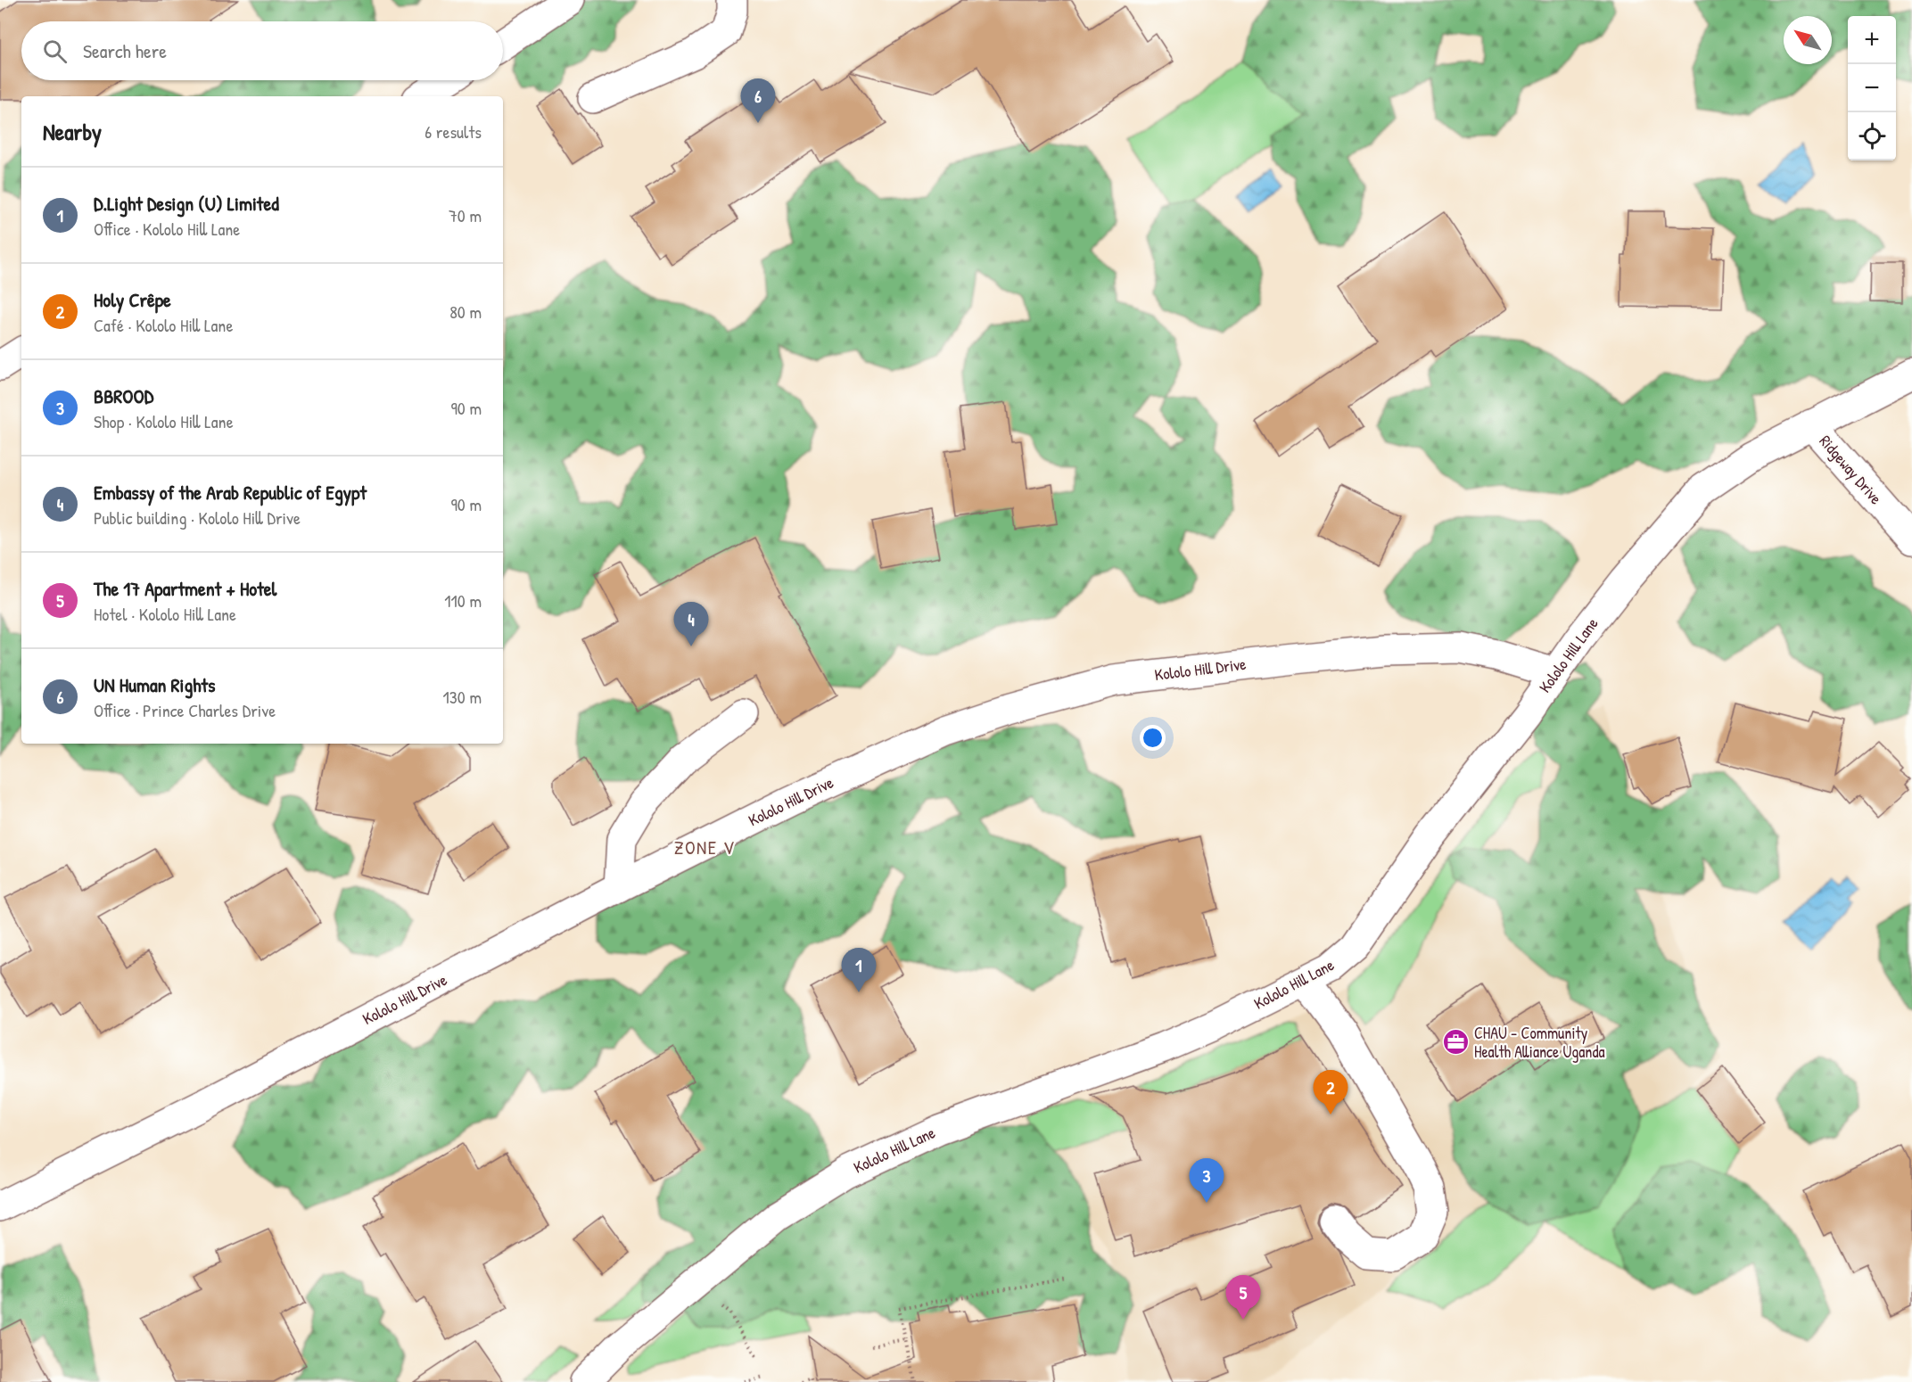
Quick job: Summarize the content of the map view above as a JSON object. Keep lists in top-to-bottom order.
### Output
{
  "streets": {
    "street": ["Ridgeway Drive", "Kololo Hill Lane", "Kololo Hill Drive"]
  },
  "crossings": [
    ["Ridgeway Drive", "Kololo Hill Lane"],
    ["Kololo Hill Lane", "Kololo Hill Drive"]
  ],
  "districts": ["ZONE V"],
  "places": {
    "office": ["CHAU - Community Health Alliance Uganda"]
  },
  "north": "top left",
  "page": {
    "map_buttons": ["+", "−"],
    "search": "Search here",
    "pins": [
      "6",
      "4",
      "1",
      "2",
      "3",
      "5"
    ],
    "heading": ["Nearby", "6 results"],
    "list": [
      {
        "mark": "1",
        "name": "D.Light Design (U) Limited",
        "note": "Office · Kololo Hill Lane",
        "value": "70 m"
      },
      {
        "mark": "2",
        "name": "Holy Crêpe",
        "note": "Café · Kololo Hill Lane",
        "value": "80 m"
      },
      {
        "mark": "3",
        "name": "BBROOD",
        "note": "Shop · Kololo Hill Lane",
        "value": "90 m"
      },
      {
        "mark": "4",
        "name": "Embassy of the Arab Republic of Egypt",
        "note": "Public building · Kololo Hill Drive",
        "value": "90 m"
      },
      {
        "mark": "5",
        "name": "The 17 Apartment + Hotel",
        "note": "Hotel · Kololo Hill Lane",
        "value": "110 m"
      },
      {
        "mark": "6",
        "name": "UN Human Rights",
        "note": "Office · Prince Charles Drive",
        "value": "130 m"
      }
    ]
  }
}
